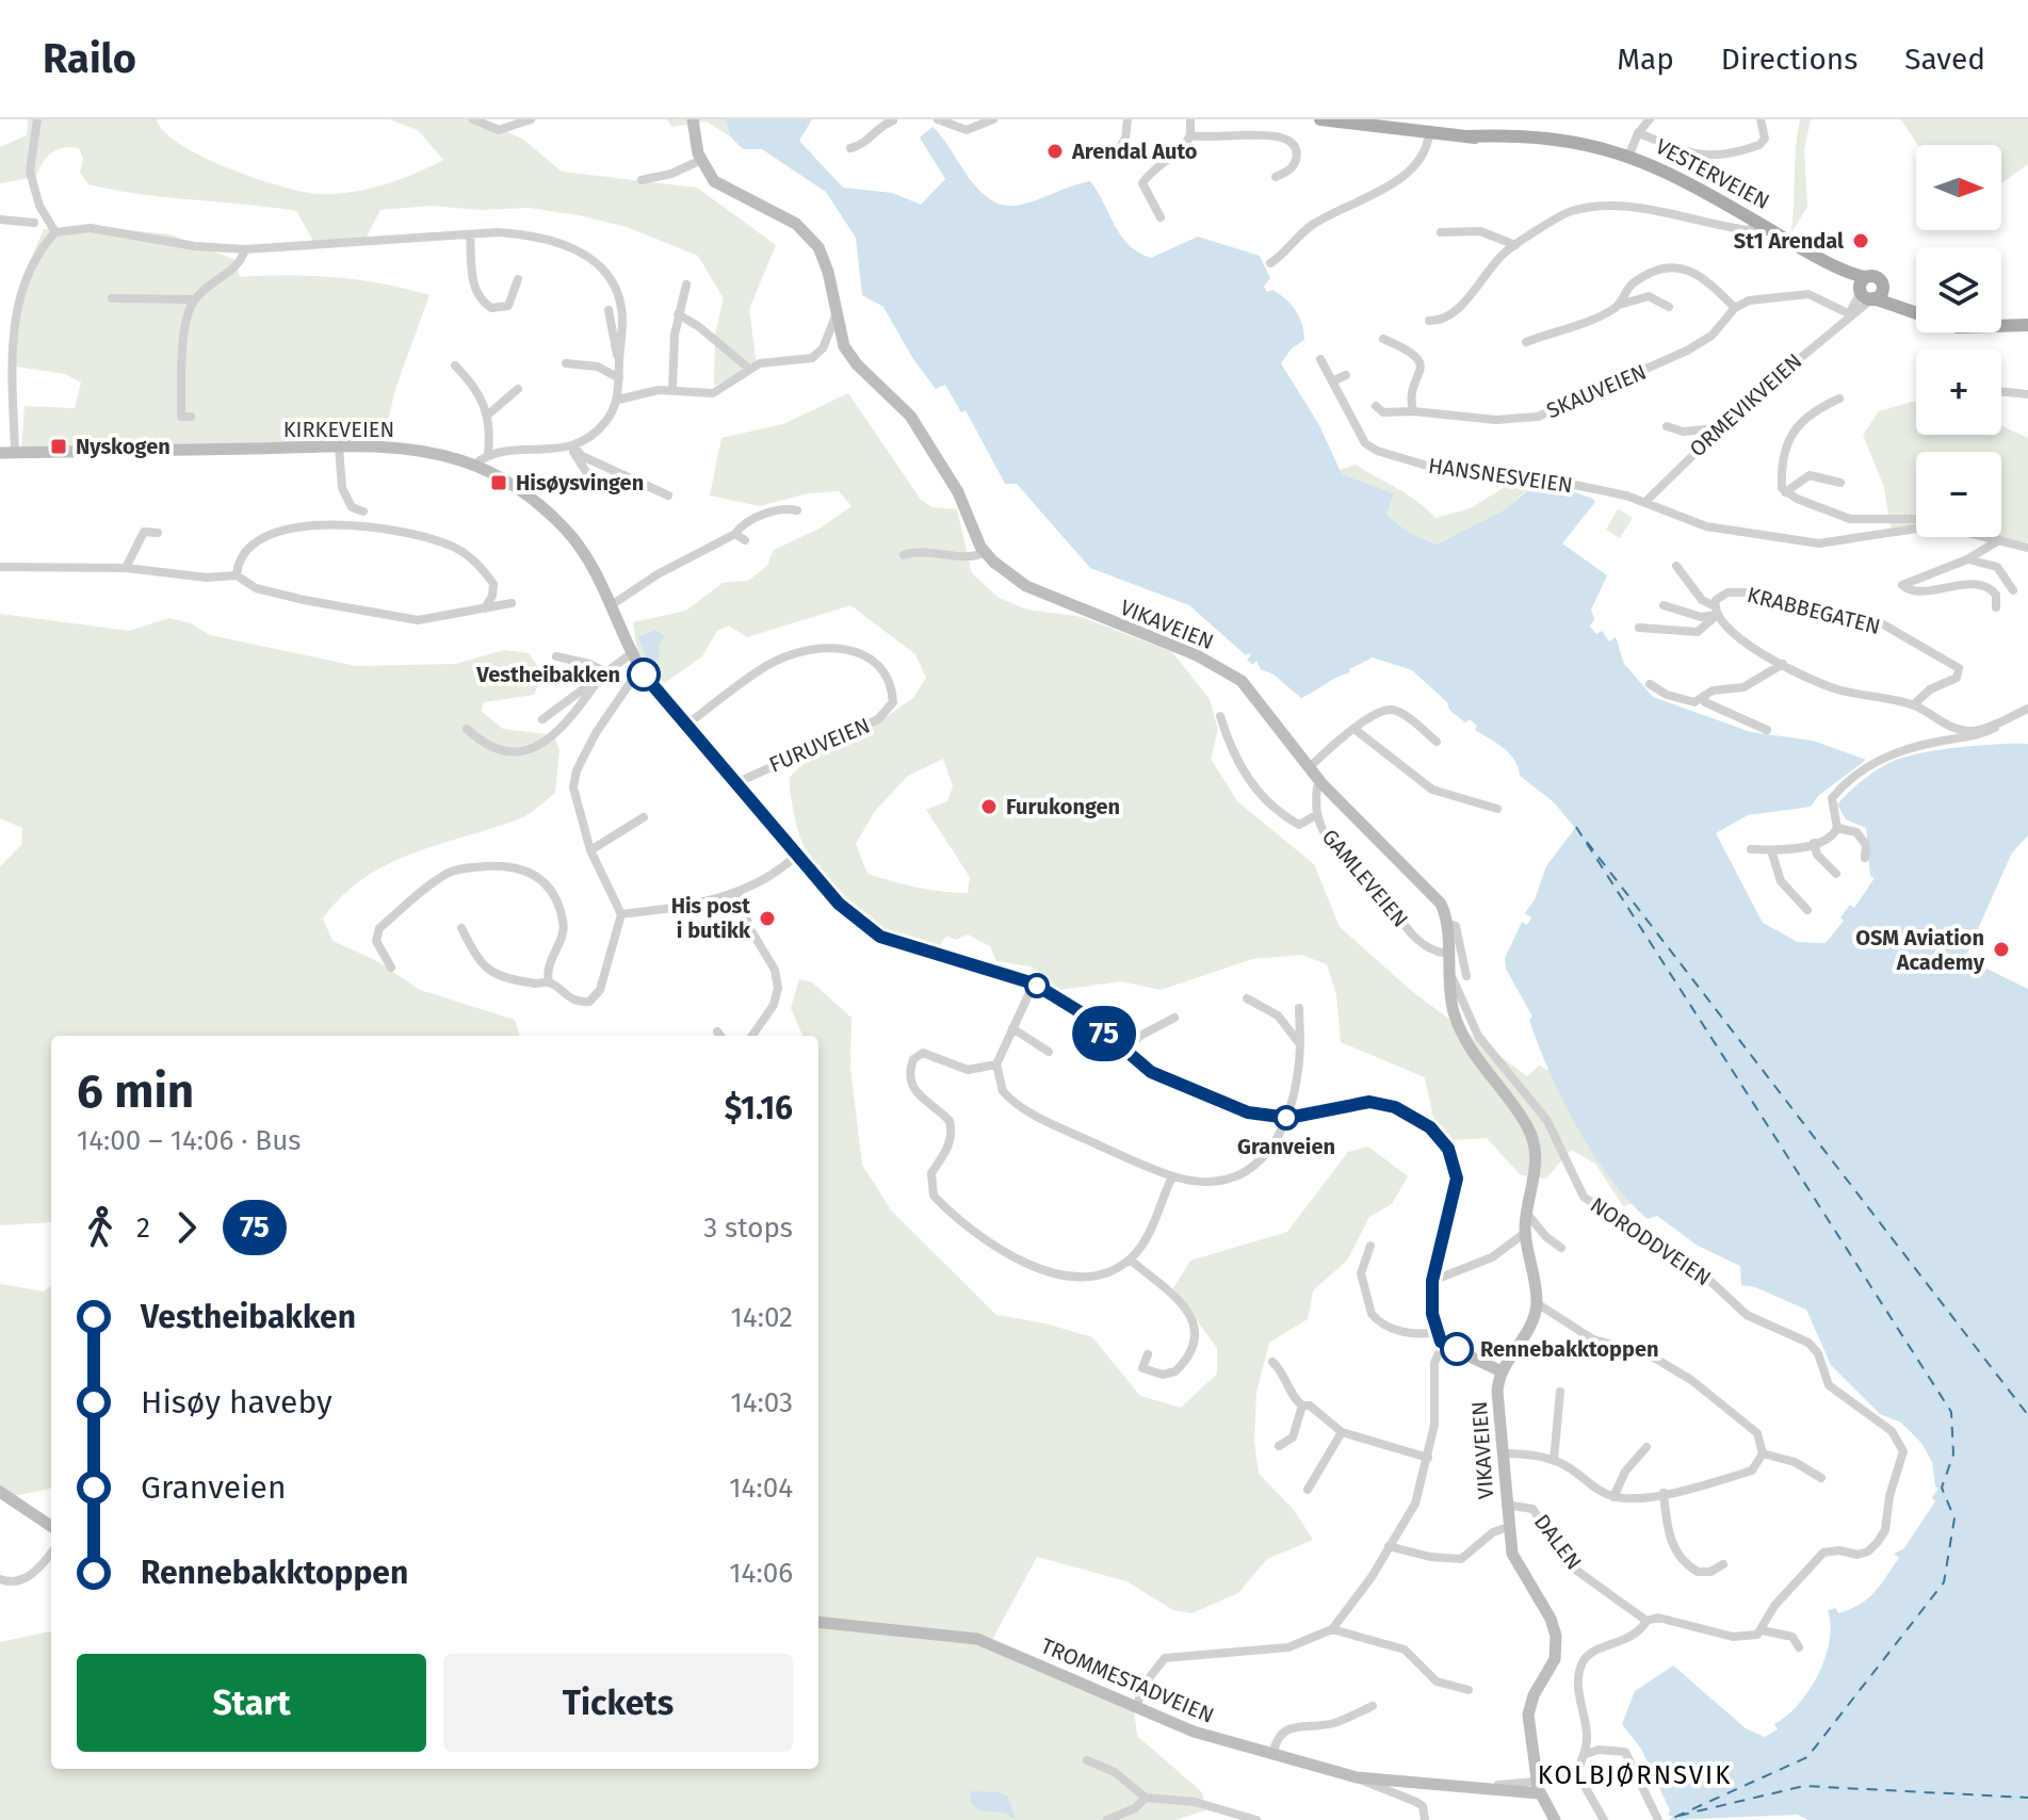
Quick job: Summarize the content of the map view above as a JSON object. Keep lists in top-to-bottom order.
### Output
{
  "streets": {
    "main road": [
      "VESTERVEIEN",
      "KIRKEVEIEN",
      "VIKAVEIEN",
      "TROMMESTADVEIEN"
    ],
    "street": [
      "SKAUVEIEN",
      "ORMEVIKVEIEN",
      "HANSNESVEIEN",
      "KRABBEGATEN",
      "FURUVEIEN",
      "GAMLEVEIEN",
      "NORODDVEIEN",
      "DALEN"
    ]
  },
  "crossings": [
    ["VESTERVEIEN", "ORMEVIKVEIEN"],
    ["ORMEVIKVEIEN", "HANSNESVEIEN"],
    ["KIRKEVEIEN", "VIKAVEIEN"],
    ["KIRKEVEIEN", "FURUVEIEN"],
    ["VIKAVEIEN", "GAMLEVEIEN"],
    ["VIKAVEIEN", "DALEN"],
    ["VIKAVEIEN", "TROMMESTADVEIEN"]
  ],
  "districts": ["KOLBJØRNSVIK"],
  "places": {
    "other": [
      "Arendal Auto",
      "St1 Arendal",
      "Vestheibakken",
      "Furukongen",
      "His post i butikk",
      "OSM Aviation Academy",
      "Granveien",
      "Rennebakktoppen"
    ],
    "transit": ["Nyskogen", "Hisøysvingen"]
  },
  "lines": ["bus line 75"],
  "north": "right",
  "page": {
    "header": "Railo",
    "nav": ["Map", "Directions", "Saved"],
    "on_map": "75",
    "map_buttons": ["+", "−"],
    "heading": ["6 min", "14:00 – 14:06 · Bus", "$1.16"],
    "legs": ["2", "75", "3 stops"],
    "list": [
      {
        "name": "Vestheibakken",
        "value": "14:02"
      },
      {
        "name": "Hisøy haveby",
        "value": "14:03"
      },
      {
        "name": "Granveien",
        "value": "14:04"
      },
      {
        "name": "Rennebakktoppen",
        "value": "14:06"
      }
    ],
    "buttons": ["Start", "Tickets"]
  }
}
